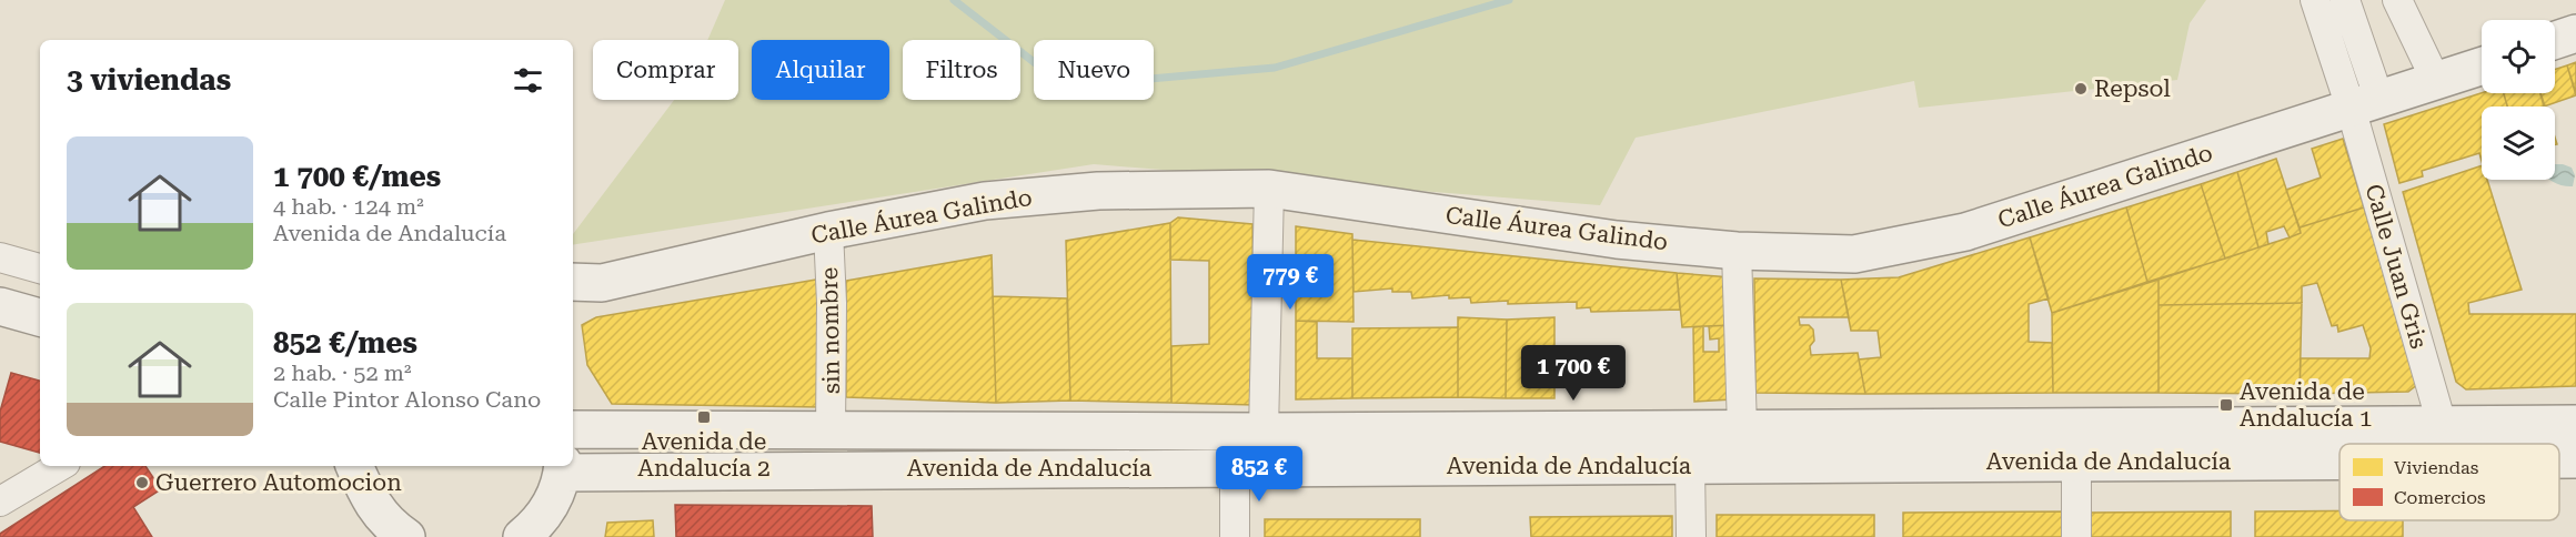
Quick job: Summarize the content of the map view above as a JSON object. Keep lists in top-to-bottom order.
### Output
{
  "streets": {
    "main road": ["Calle Áurea Galindo", "Avenida de Andalucía"],
    "street": ["Calle Juan Gris", "sin nombre"]
  },
  "crossings": [
    ["Calle Áurea Galindo", "Calle Juan Gris"],
    ["Calle Áurea Galindo", "sin nombre"],
    ["Calle Juan Gris", "Avenida de Andalucía"],
    ["sin nombre", "Avenida de Andalucía"]
  ],
  "places": {
    "other": ["Repsol", "Guerrero Automocion"],
    "transit": ["Avenida de Andalucía 1", "Avenida de Andalucía 2"]
  },
  "legend": ["Viviendas", "Comercios"],
  "page": {
    "chip": [
      "Comprar",
      "Alquilar",
      "Filtros",
      "Nuevo"
    ],
    "heading": "3 viviendas",
    "list": [
      {
        "name": "1 700 €/mes",
        "note": "4 hab. · 124 m² · Avenida de Andalucía"
      },
      {
        "name": "852 €/mes",
        "note": "2 hab. · 52 m² · Calle Pintor Alonso Cano"
      }
    ],
    "price": ["779 €", "1 700 €", "852 €"]
  }
}
